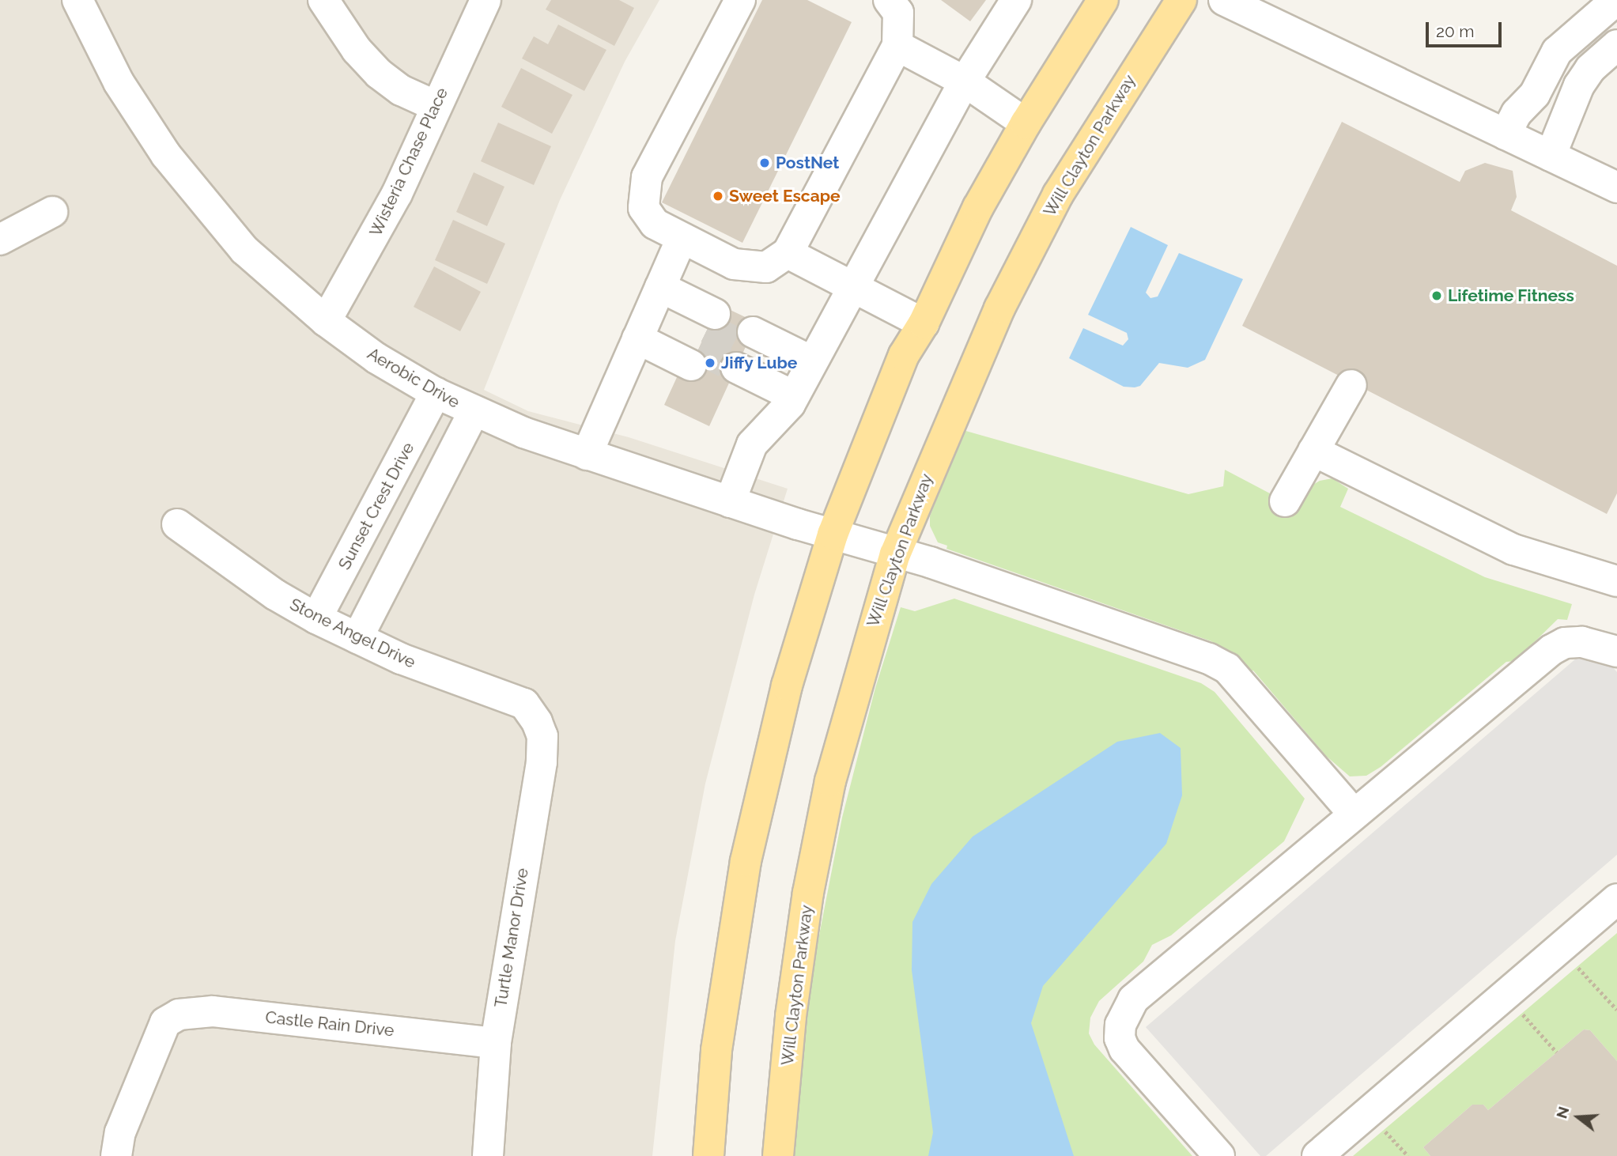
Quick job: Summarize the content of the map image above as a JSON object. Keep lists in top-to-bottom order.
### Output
{
  "streets": {
    "main road": ["Will Clayton Parkway"],
    "street": [
      "Wisteria Chase Place",
      "Aerobic Drive",
      "Sunset Crest Drive",
      "Stone Angel Drive",
      "Turtle Manor Drive",
      "Castle Rain Drive"
    ]
  },
  "crossings": [
    ["Will Clayton Parkway", "Aerobic Drive"],
    ["Wisteria Chase Place", "Aerobic Drive"],
    ["Aerobic Drive", "Sunset Crest Drive"],
    ["Sunset Crest Drive", "Stone Angel Drive"],
    ["Stone Angel Drive", "Turtle Manor Drive"],
    ["Turtle Manor Drive", "Castle Rain Drive"]
  ],
  "places": [
    "PostNet",
    "Sweet Escape",
    "Lifetime Fitness",
    "Jiffy Lube"
  ],
  "scale_bar": "20 m",
  "north": "left"
}
